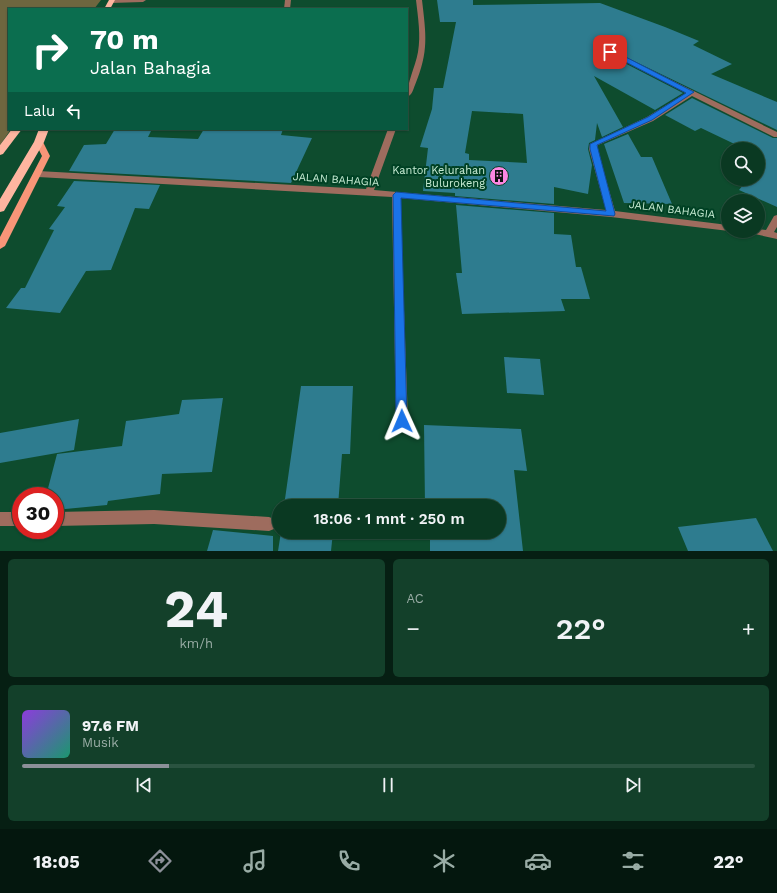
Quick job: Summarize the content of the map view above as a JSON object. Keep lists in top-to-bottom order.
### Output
{
  "streets": {
    "street": ["JALAN BAHAGIA"]
  },
  "places": {
    "building": ["Kantor Kelurahan Bulurokeng"]
  },
  "page": {
    "turn": ["70 m", "Jalan Bahagia"],
    "then": "Lalu",
    "limit": "30",
    "trip": "18:06 · 1 mnt · 250 m",
    "tile": [
      ["24", "km/h"],
      "AC"
    ],
    "heat": ["−", "22°", "+"],
    "song": ["97.6 FM", "Musik"],
    "tabs": ["18:05", "22°"]
  }
}
